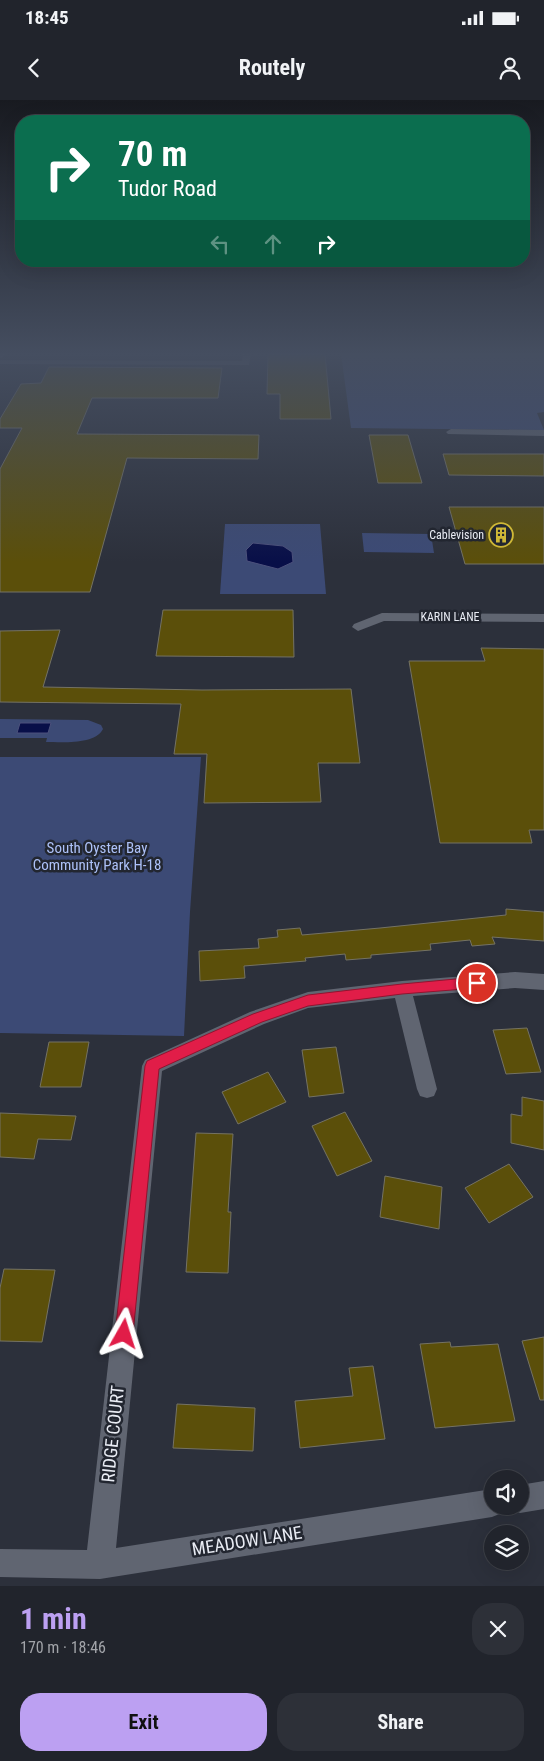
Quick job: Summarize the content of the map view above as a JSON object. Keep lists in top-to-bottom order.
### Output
{
  "streets": {
    "street": ["KARIN LANE", "RIDGE COURT", "MEADOW LANE"]
  },
  "crossings": [
    ["RIDGE COURT", "MEADOW LANE"]
  ],
  "parks": ["South Oyster Bay Community Park H-18"],
  "places": {
    "building": ["Cablevision"]
  },
  "page": {
    "status": "18:45",
    "header": "Routely",
    "turn": ["70 m", "Tudor Road"],
    "heading": ["1 min", "170 m · 18:46"],
    "buttons": ["Exit", "Share"]
  }
}
